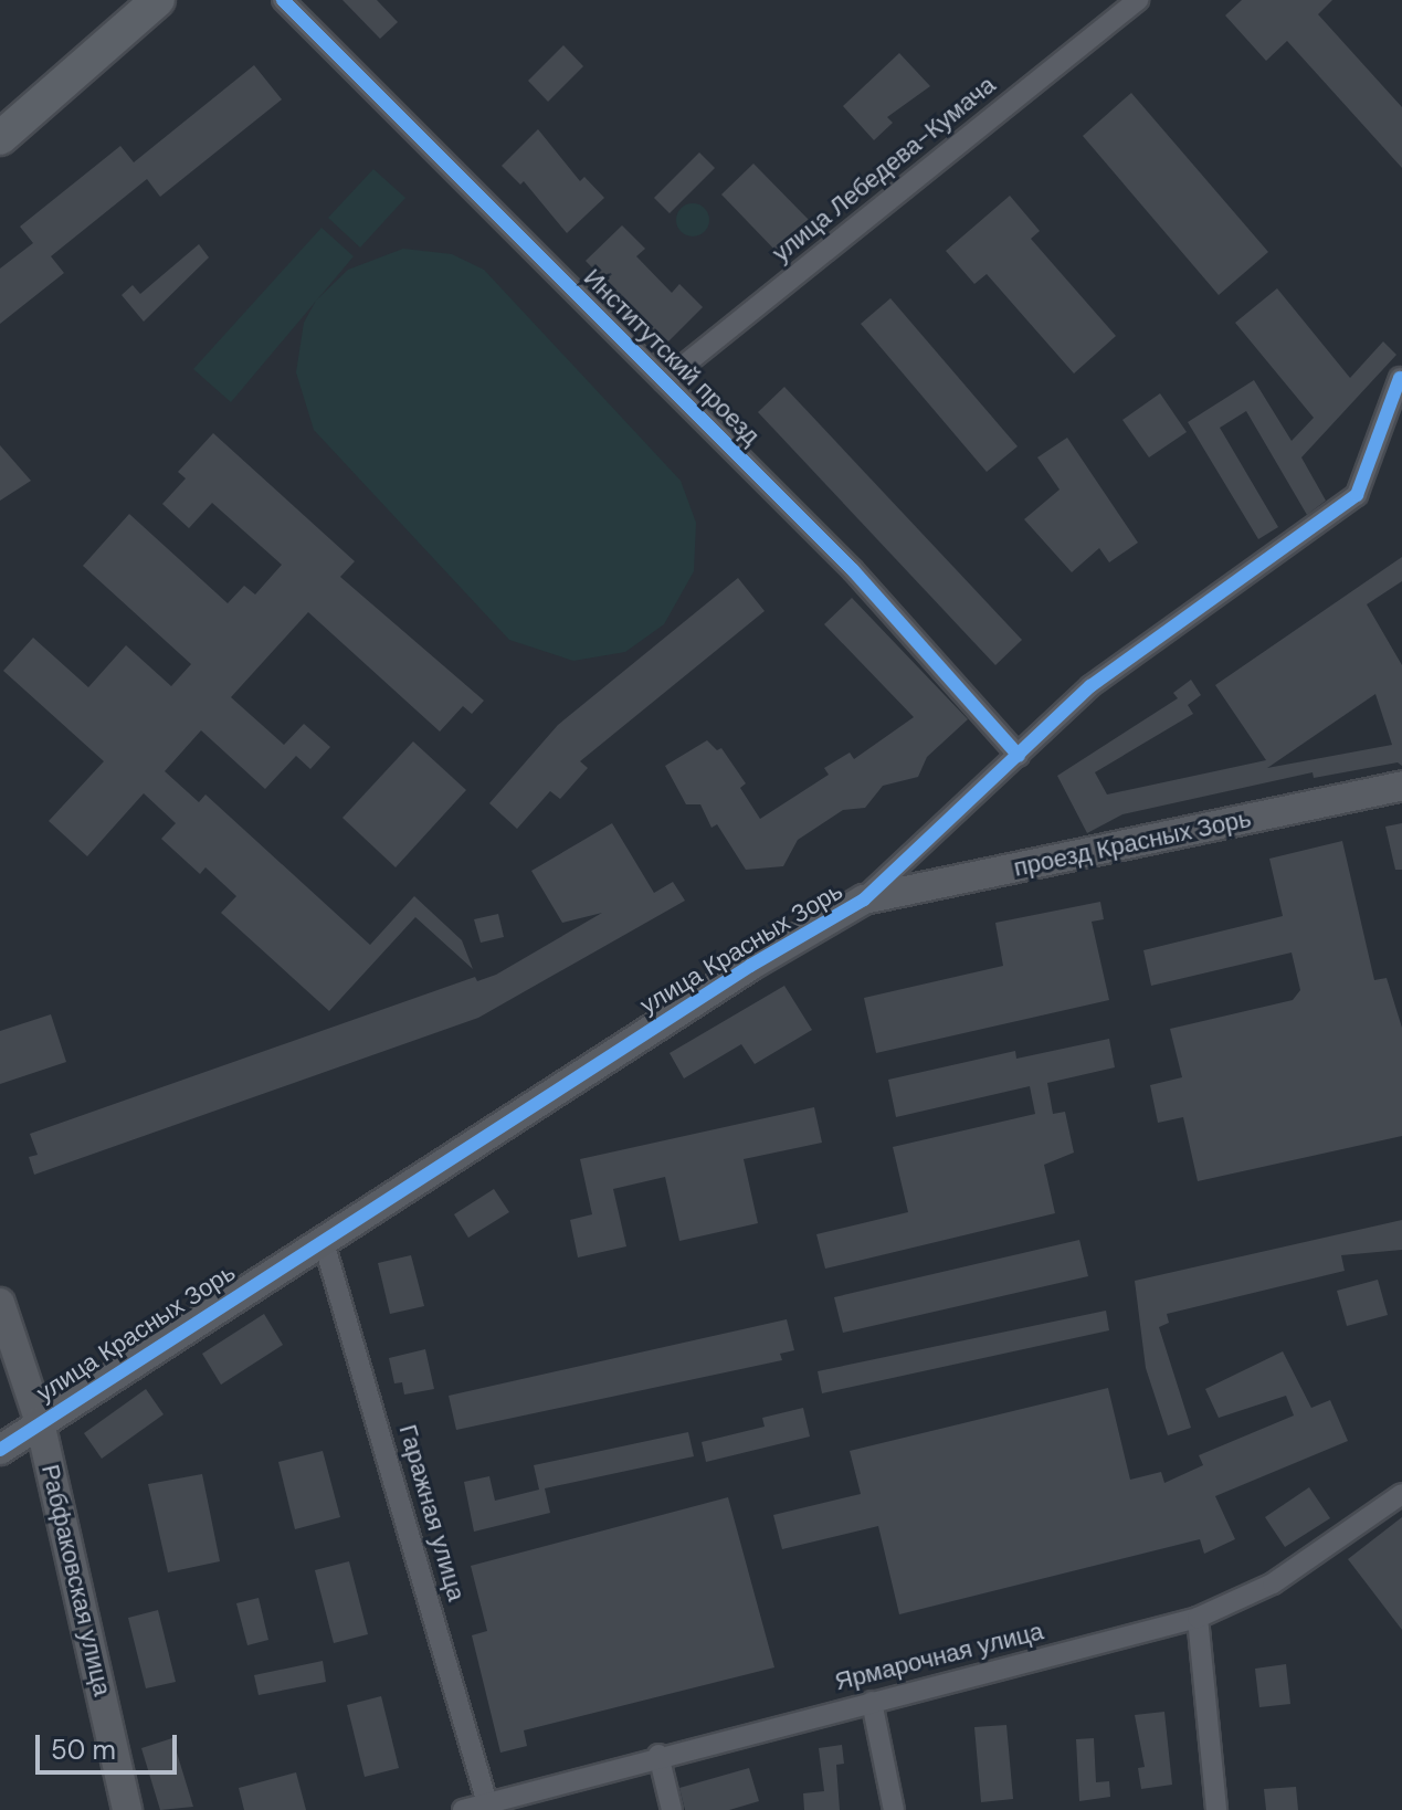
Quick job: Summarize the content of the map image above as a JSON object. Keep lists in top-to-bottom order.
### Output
{
  "streets": {
    "street": [
      "улица Лебедева-Кумача",
      "Институтский проезд",
      "проезд Красных Зорь",
      "улица Красных Зорь",
      "Гаражная улица",
      "Рабфаковская улица",
      "Ярмарочная улица"
    ]
  },
  "crossings": [
    ["улица Лебедева-Кумача", "Институтский проезд"],
    ["Институтский проезд", "улица Красных Зорь"],
    ["проезд Красных Зорь", "улица Красных Зорь"],
    ["улица Красных Зорь", "Гаражная улица"],
    ["улица Красных Зорь", "Рабфаковская улица"],
    ["Гаражная улица", "Ярмарочная улица"]
  ],
  "scale_bar": "50 m"
}
